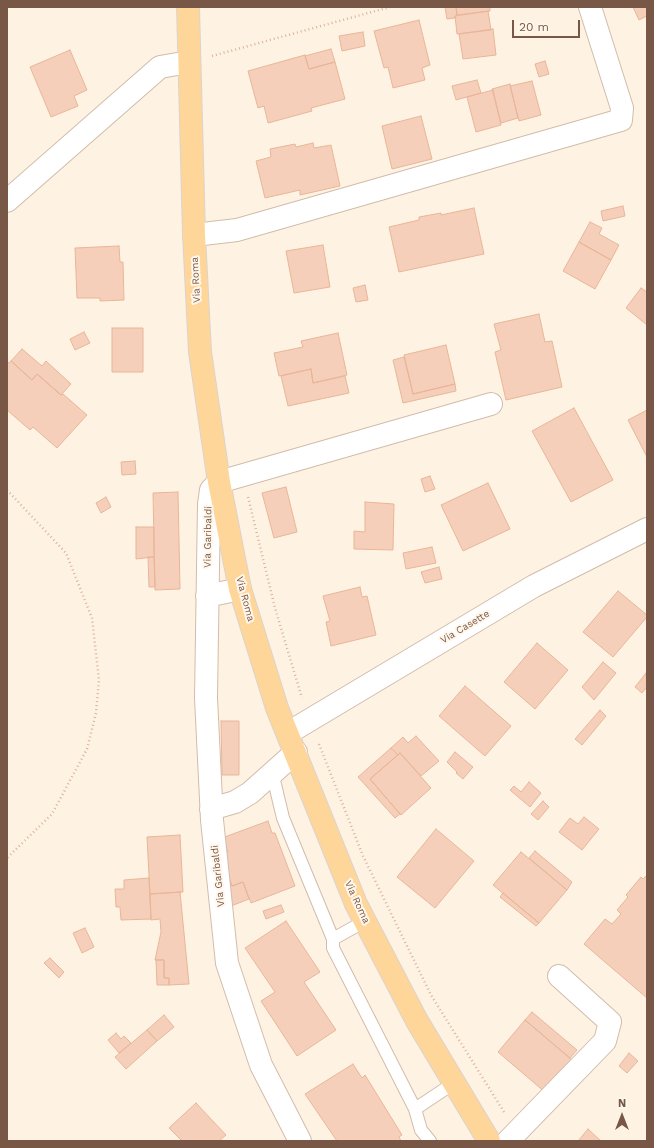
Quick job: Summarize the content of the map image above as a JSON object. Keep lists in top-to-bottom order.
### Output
{
  "streets": {
    "main road": ["Via Roma"],
    "street": ["Via Garibaldi", "Via Casette"]
  },
  "crossings": [
    ["Via Roma", "Via Garibaldi"],
    ["Via Roma", "Via Casette"],
    ["Via Garibaldi", "Via Casette"]
  ],
  "scale_bar": "20 m",
  "north": "top"
}
